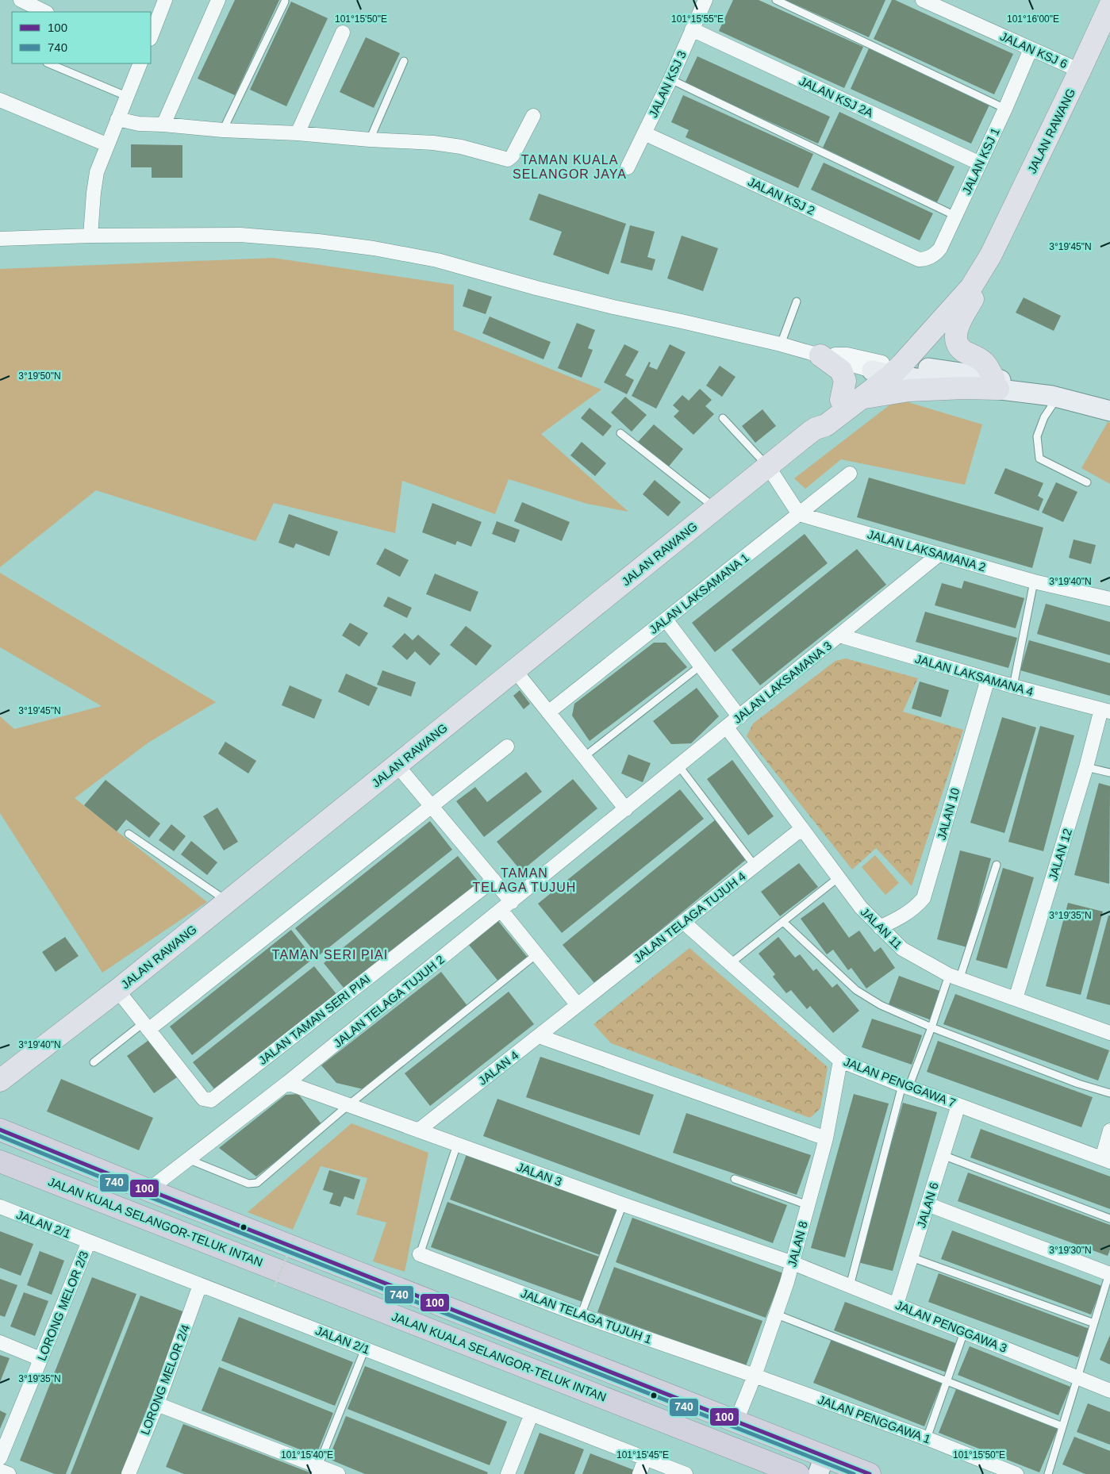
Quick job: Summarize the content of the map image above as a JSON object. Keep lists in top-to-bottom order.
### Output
{
  "streets": {
    "highway": ["JALAN KUALA SELANGOR-TELUK INTAN"],
    "main road": ["JALAN RAWANG"],
    "street": [
      "JALAN KSJ 6",
      "JALAN KSJ 3",
      "JALAN KSJ 2A",
      "JALAN KSJ 1",
      "JALAN KSJ 2",
      "JALAN LAKSAMANA 2",
      "JALAN LAKSAMANA 1",
      "JALAN LAKSAMANA 4",
      "JALAN LAKSAMANA 3",
      "JALAN 10",
      "JALAN 12",
      "JALAN TELAGA TUJUH 4",
      "JALAN 11",
      "JALAN TELAGA TUJUH 2",
      "JALAN TAMAN SERI PIAI",
      "JALAN 4",
      "JALAN PENGGAWA 7",
      "JALAN 3",
      "JALAN 6",
      "JALAN 2/1",
      "JALAN 8",
      "LORONG MELOR 2/3",
      "JALAN TELAGA TUJUH 1",
      "JALAN PENGGAWA 3",
      "LORONG MELOR 2/4",
      "JALAN PENGGAWA 1"
    ]
  },
  "crossings": [
    ["JALAN KSJ 6", "JALAN RAWANG"],
    ["JALAN KSJ 6", "JALAN KSJ 1"],
    ["JALAN KSJ 3", "JALAN KSJ 2A"],
    ["JALAN KSJ 3", "JALAN KSJ 2"],
    ["JALAN KSJ 2A", "JALAN KSJ 1"],
    ["JALAN RAWANG", "JALAN TAMAN SERI PIAI"],
    ["JALAN KSJ 1", "JALAN KSJ 2"],
    ["JALAN LAKSAMANA 2", "JALAN LAKSAMANA 1"],
    ["JALAN LAKSAMANA 2", "JALAN LAKSAMANA 3"],
    ["JALAN LAKSAMANA 4", "JALAN LAKSAMANA 3"],
    ["JALAN LAKSAMANA 4", "JALAN 10"],
    ["JALAN LAKSAMANA 4", "JALAN 12"],
    ["JALAN LAKSAMANA 3", "JALAN 11"],
    ["JALAN LAKSAMANA 3", "JALAN TELAGA TUJUH 2"],
    ["JALAN 10", "JALAN 11"],
    ["JALAN 12", "JALAN 11"],
    ["JALAN TELAGA TUJUH 4", "JALAN 11"],
    ["JALAN TELAGA TUJUH 4", "JALAN 4"],
    ["JALAN TELAGA TUJUH 4", "JALAN PENGGAWA 7"],
    ["JALAN TELAGA TUJUH 2", "JALAN 3"],
    ["JALAN 4", "JALAN 3"],
    ["JALAN PENGGAWA 7", "JALAN 6"],
    ["JALAN PENGGAWA 7", "JALAN 8"],
    ["JALAN 3", "JALAN 8"],
    ["JALAN 3", "JALAN PENGGAWA 3"],
    ["JALAN 6", "JALAN PENGGAWA 3"],
    ["JALAN 2/1", "LORONG MELOR 2/3"],
    ["JALAN 2/1", "LORONG MELOR 2/4"],
    ["JALAN 8", "JALAN TELAGA TUJUH 1"],
    ["JALAN 8", "JALAN PENGGAWA 3"],
    ["JALAN 8", "JALAN PENGGAWA 1"],
    ["JALAN TELAGA TUJUH 1", "JALAN PENGGAWA 1"]
  ],
  "districts": ["TAMAN KUALA SELANGOR JAYA", "TAMAN TELAGA TUJUH", "TAMAN SERI PIAI"],
  "lines": ["transit line 100", "transit line 740"],
  "legend": ["100", "740"],
  "coordinates": [
    "101°15'50\"E",
    "101°15'55\"E",
    "101°16'00\"E",
    "3°19'45\"N",
    "3°19'50\"N",
    "3°19'40\"N",
    "3°19'35\"N",
    "3°19'30\"N",
    "101°15'40\"E",
    "101°15'45\"E"
  ]
}
